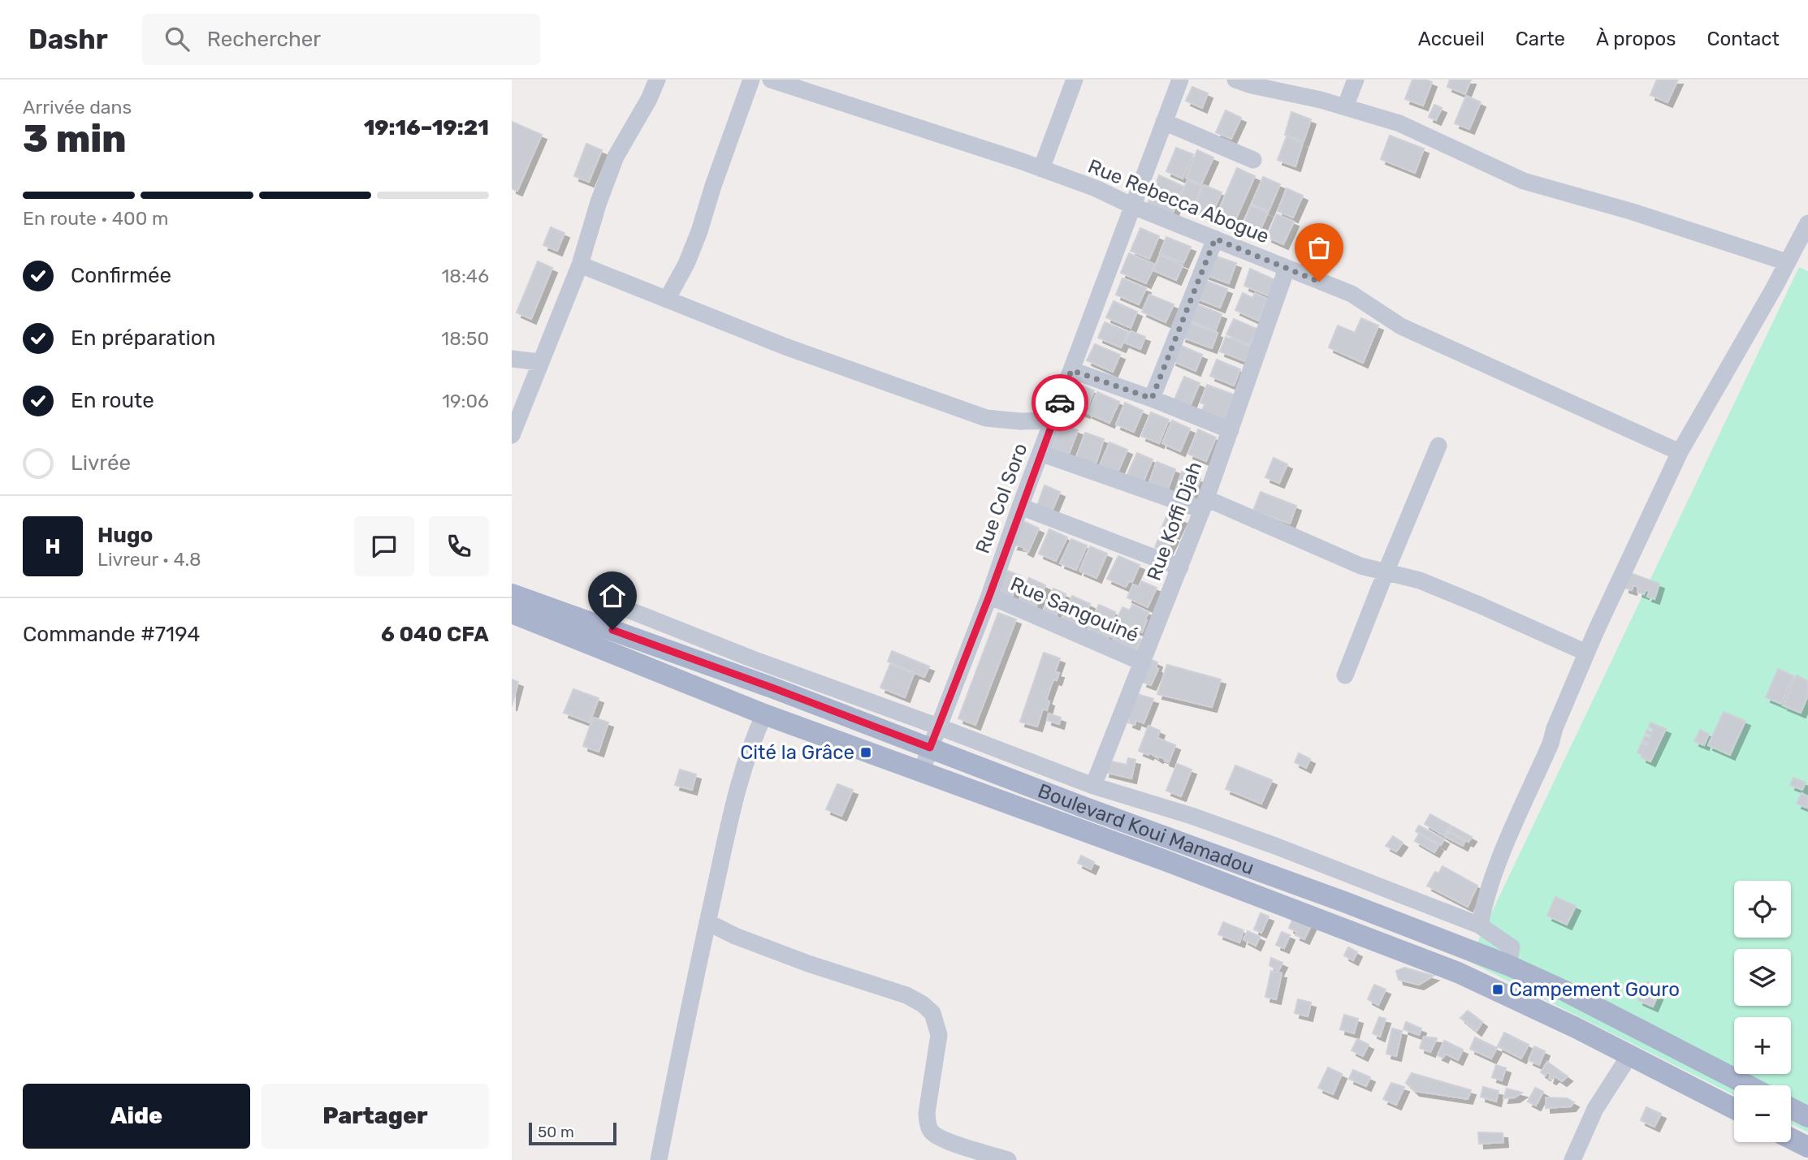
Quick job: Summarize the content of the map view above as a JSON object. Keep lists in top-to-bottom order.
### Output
{
  "streets": {
    "main road": ["Boulevard Koui Mamadou"],
    "street": [
      "Rue Rebecca Abogue",
      "Rue Col Soro",
      "Rue Koffi Djah",
      "Rue Sangouiné"
    ]
  },
  "crossings": [
    ["Rue Rebecca Abogue", "Rue Col Soro"],
    ["Rue Rebecca Abogue", "Rue Koffi Djah"],
    ["Rue Col Soro", "Rue Sangouiné"],
    ["Rue Col Soro", "Boulevard Koui Mamadou"],
    ["Rue Koffi Djah", "Rue Sangouiné"]
  ],
  "places": {
    "transit": ["Cité la Grâce", "Campement Gouro"]
  },
  "scale_bar": "50 m",
  "page": {
    "header": "Dashr",
    "search": "Rechercher",
    "nav": [
      "Accueil",
      "Carte",
      "À propos",
      "Contact"
    ],
    "heading": ["3 min", "Arrivée dans", "19:16–19:21"],
    "panel": [
      "Hugo",
      "Livreur · 4.8",
      "Commande #7194",
      "6 040 CFA"
    ],
    "bar": "En route · 400 m",
    "list": [
      ["Confirmée", "18:46"],
      ["En préparation", "18:50"],
      ["En route", "19:06"],
      "Livrée"
    ],
    "round": "H",
    "map_buttons": ["+", "−"],
    "buttons": ["Aide", "Partager"],
    "scale": "50 m"
  }
}
